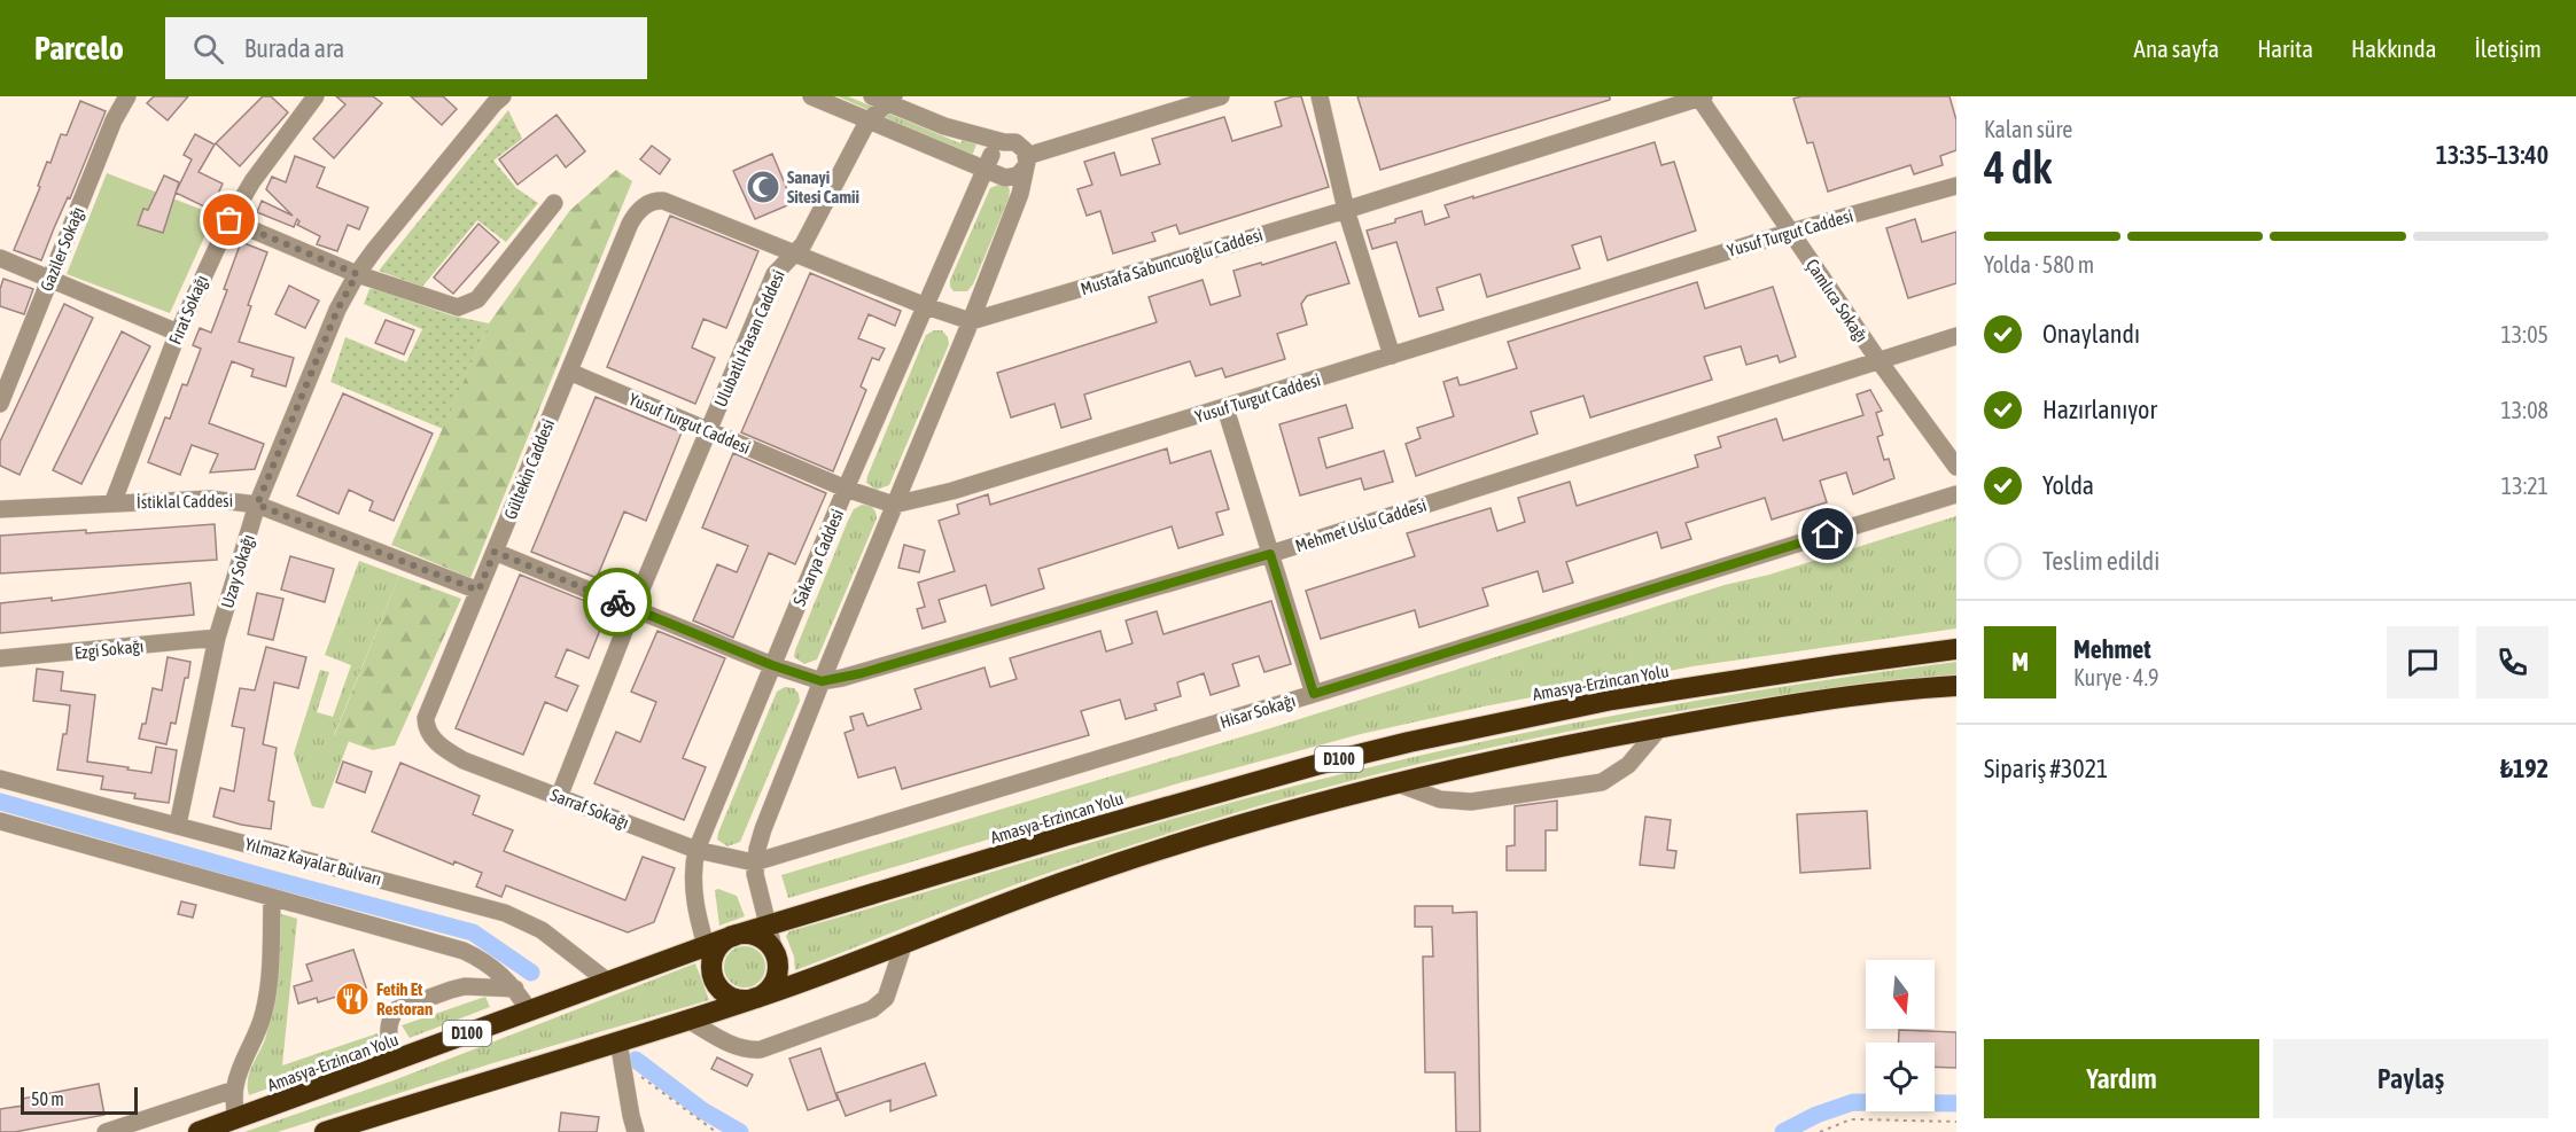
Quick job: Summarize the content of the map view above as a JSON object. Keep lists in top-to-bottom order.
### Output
{
  "streets": {
    "highway": ["Amasya-Erzincan Yolu", "D100"],
    "street": [
      "Yusuf Turgut Caddesi",
      "Gaziler Sokağı",
      "Mustafa Sabuncuoğlu Caddesi",
      "Çamlıca Sokağı",
      "Fırat Sokağı",
      "Ulubatlı Hasan Caddesi",
      "Gültekin Caddesi",
      "İstiklal Caddesi",
      "Mehmet Uslu Caddesi",
      "Sakarya Caddesi",
      "Uzay Sokağı",
      "Ezgi Sokağı",
      "Hisar Sokağı",
      "Sarraf Sokağı",
      "Yılmaz Kayalar Bulvarı"
    ]
  },
  "crossings": [
    ["Yusuf Turgut Caddesi", "Çamlıca Sokağı"],
    ["Yusuf Turgut Caddesi", "Ulubatlı Hasan Caddesi"],
    ["Yusuf Turgut Caddesi", "Gültekin Caddesi"],
    ["Yusuf Turgut Caddesi", "Sakarya Caddesi"],
    ["Mustafa Sabuncuoğlu Caddesi", "Çamlıca Sokağı"],
    ["Çamlıca Sokağı", "Mehmet Uslu Caddesi"],
    ["Fırat Sokağı", "İstiklal Caddesi"],
    ["Ulubatlı Hasan Caddesi", "Gültekin Caddesi"],
    ["Ulubatlı Hasan Caddesi", "Mehmet Uslu Caddesi"],
    ["Ulubatlı Hasan Caddesi", "Sarraf Sokağı"],
    ["Gültekin Caddesi", "İstiklal Caddesi"],
    ["Gültekin Caddesi", "Mehmet Uslu Caddesi"],
    ["Gültekin Caddesi", "Sarraf Sokağı"],
    ["İstiklal Caddesi", "Uzay Sokağı"],
    ["Mehmet Uslu Caddesi", "Sakarya Caddesi"],
    ["Sakarya Caddesi", "Amasya-Erzincan Yolu"],
    ["Sakarya Caddesi", "D100"],
    ["Sakarya Caddesi", "Sarraf Sokağı"],
    ["Uzay Sokağı", "Ezgi Sokağı"],
    ["Uzay Sokağı", "Yılmaz Kayalar Bulvarı"],
    ["Amasya-Erzincan Yolu", "D100"],
    ["Amasya-Erzincan Yolu", "Yılmaz Kayalar Bulvarı"],
    ["Hisar Sokağı", "Sarraf Sokağı"]
  ],
  "places": {
    "mosque": ["Sanayi Sitesi Camii"],
    "restaurant": ["Fetih Et Restoran"]
  },
  "scale_bar": "50 m",
  "north": "bottom",
  "page": {
    "header": "Parcelo",
    "search": "Burada ara",
    "nav": [
      "Ana sayfa",
      "Harita",
      "Hakkında",
      "İletişim"
    ],
    "heading": ["4 dk", "Kalan süre", "13:35–13:40"],
    "panel": [
      "Mehmet",
      "Kurye · 4.9",
      "Sipariş #3021",
      "₺192"
    ],
    "bar": "Yolda · 580 m",
    "list": [
      ["Onaylandı", "13:05"],
      ["Hazırlanıyor", "13:08"],
      ["Yolda", "13:21"],
      "Teslim edildi"
    ],
    "round": "M",
    "buttons": ["Yardım", "Paylaş"],
    "scale": "50 m"
  }
}
